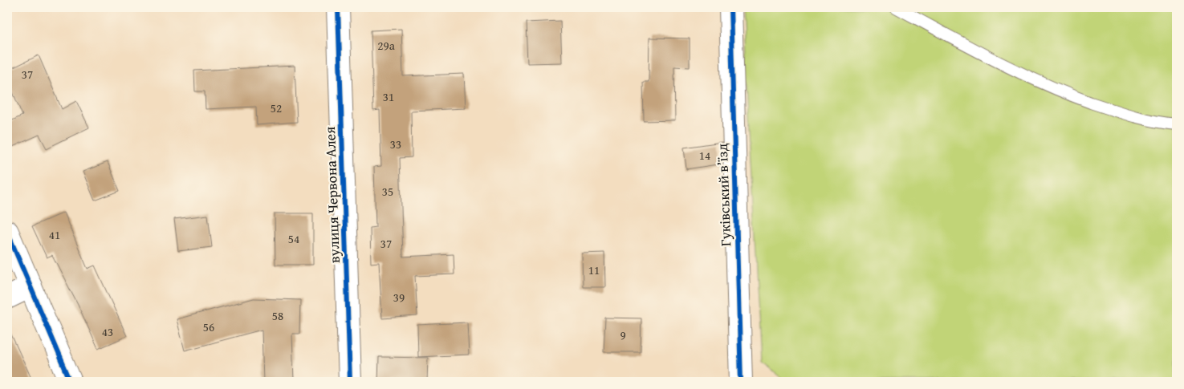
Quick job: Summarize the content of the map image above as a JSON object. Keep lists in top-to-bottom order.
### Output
{
  "streets": {
    "street": ["вулиця Червона Алея", "Гуківський в’їзд"]
  },
  "house_numbers": [
    "29а",
    "37",
    "31",
    "52",
    "33",
    "14",
    "35",
    "41",
    "54",
    "37",
    "11",
    "39",
    "58",
    "56",
    "43",
    "9"
  ]
}
